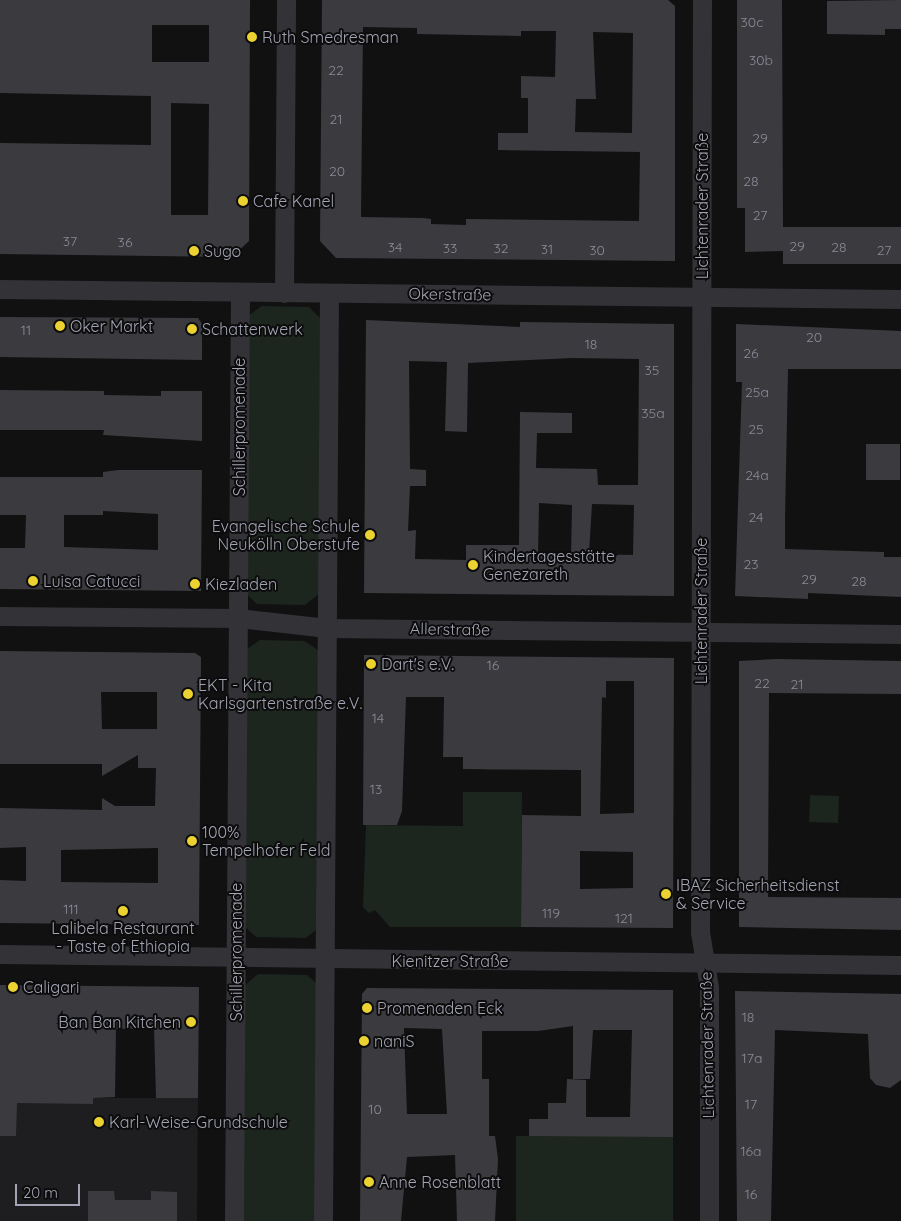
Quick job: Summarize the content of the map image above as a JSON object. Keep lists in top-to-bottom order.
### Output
{
  "streets": {
    "street": [
      "Lichtenrader Straße",
      "Okerstraße",
      "Schillerpromenade",
      "Allerstraße",
      "Kienitzer Straße"
    ]
  },
  "crossings": [
    ["Lichtenrader Straße", "Okerstraße"],
    ["Lichtenrader Straße", "Allerstraße"],
    ["Lichtenrader Straße", "Kienitzer Straße"],
    ["Okerstraße", "Schillerpromenade"],
    ["Schillerpromenade", "Allerstraße"],
    ["Schillerpromenade", "Kienitzer Straße"]
  ],
  "places": [
    "Ruth Smedresman",
    "Cafe Kanel",
    "Sugo",
    "Oker Markt",
    "Schattenwerk",
    "Evangelische Schule Neukölln Oberstufe",
    "Kindertagesstätte Genezareth",
    "Luisa Catucci",
    "Kiezladen",
    "Dart's e.V.",
    "EKT - Kita Karlsgartenstraße e.V.",
    "100% Tempelhofer Feld",
    "IBAZ Sicherheitsdienst & Service",
    "Lalibela Restaurant - Taste of Ethiopia",
    "Caligari",
    "Promenaden Eck",
    "Ban Ban Kitchen",
    "naniS",
    "Karl-Weise-Grundschule",
    "Anne Rosenblatt"
  ],
  "house_numbers": [
    "30c",
    "30b",
    "22",
    "21",
    "29",
    "20",
    "28",
    "27",
    "37",
    "36",
    "29",
    "34",
    "28",
    "33",
    "32",
    "31",
    "30",
    "27",
    "11",
    "20",
    "18",
    "26",
    "35",
    "25a",
    "35a",
    "25",
    "24a",
    "24",
    "23",
    "29",
    "28",
    "16",
    "22",
    "21",
    "14",
    "13",
    "111",
    "119",
    "121",
    "18",
    "17a",
    "17",
    "10",
    "16a",
    "16"
  ],
  "scale_bar": "20 m"
}
